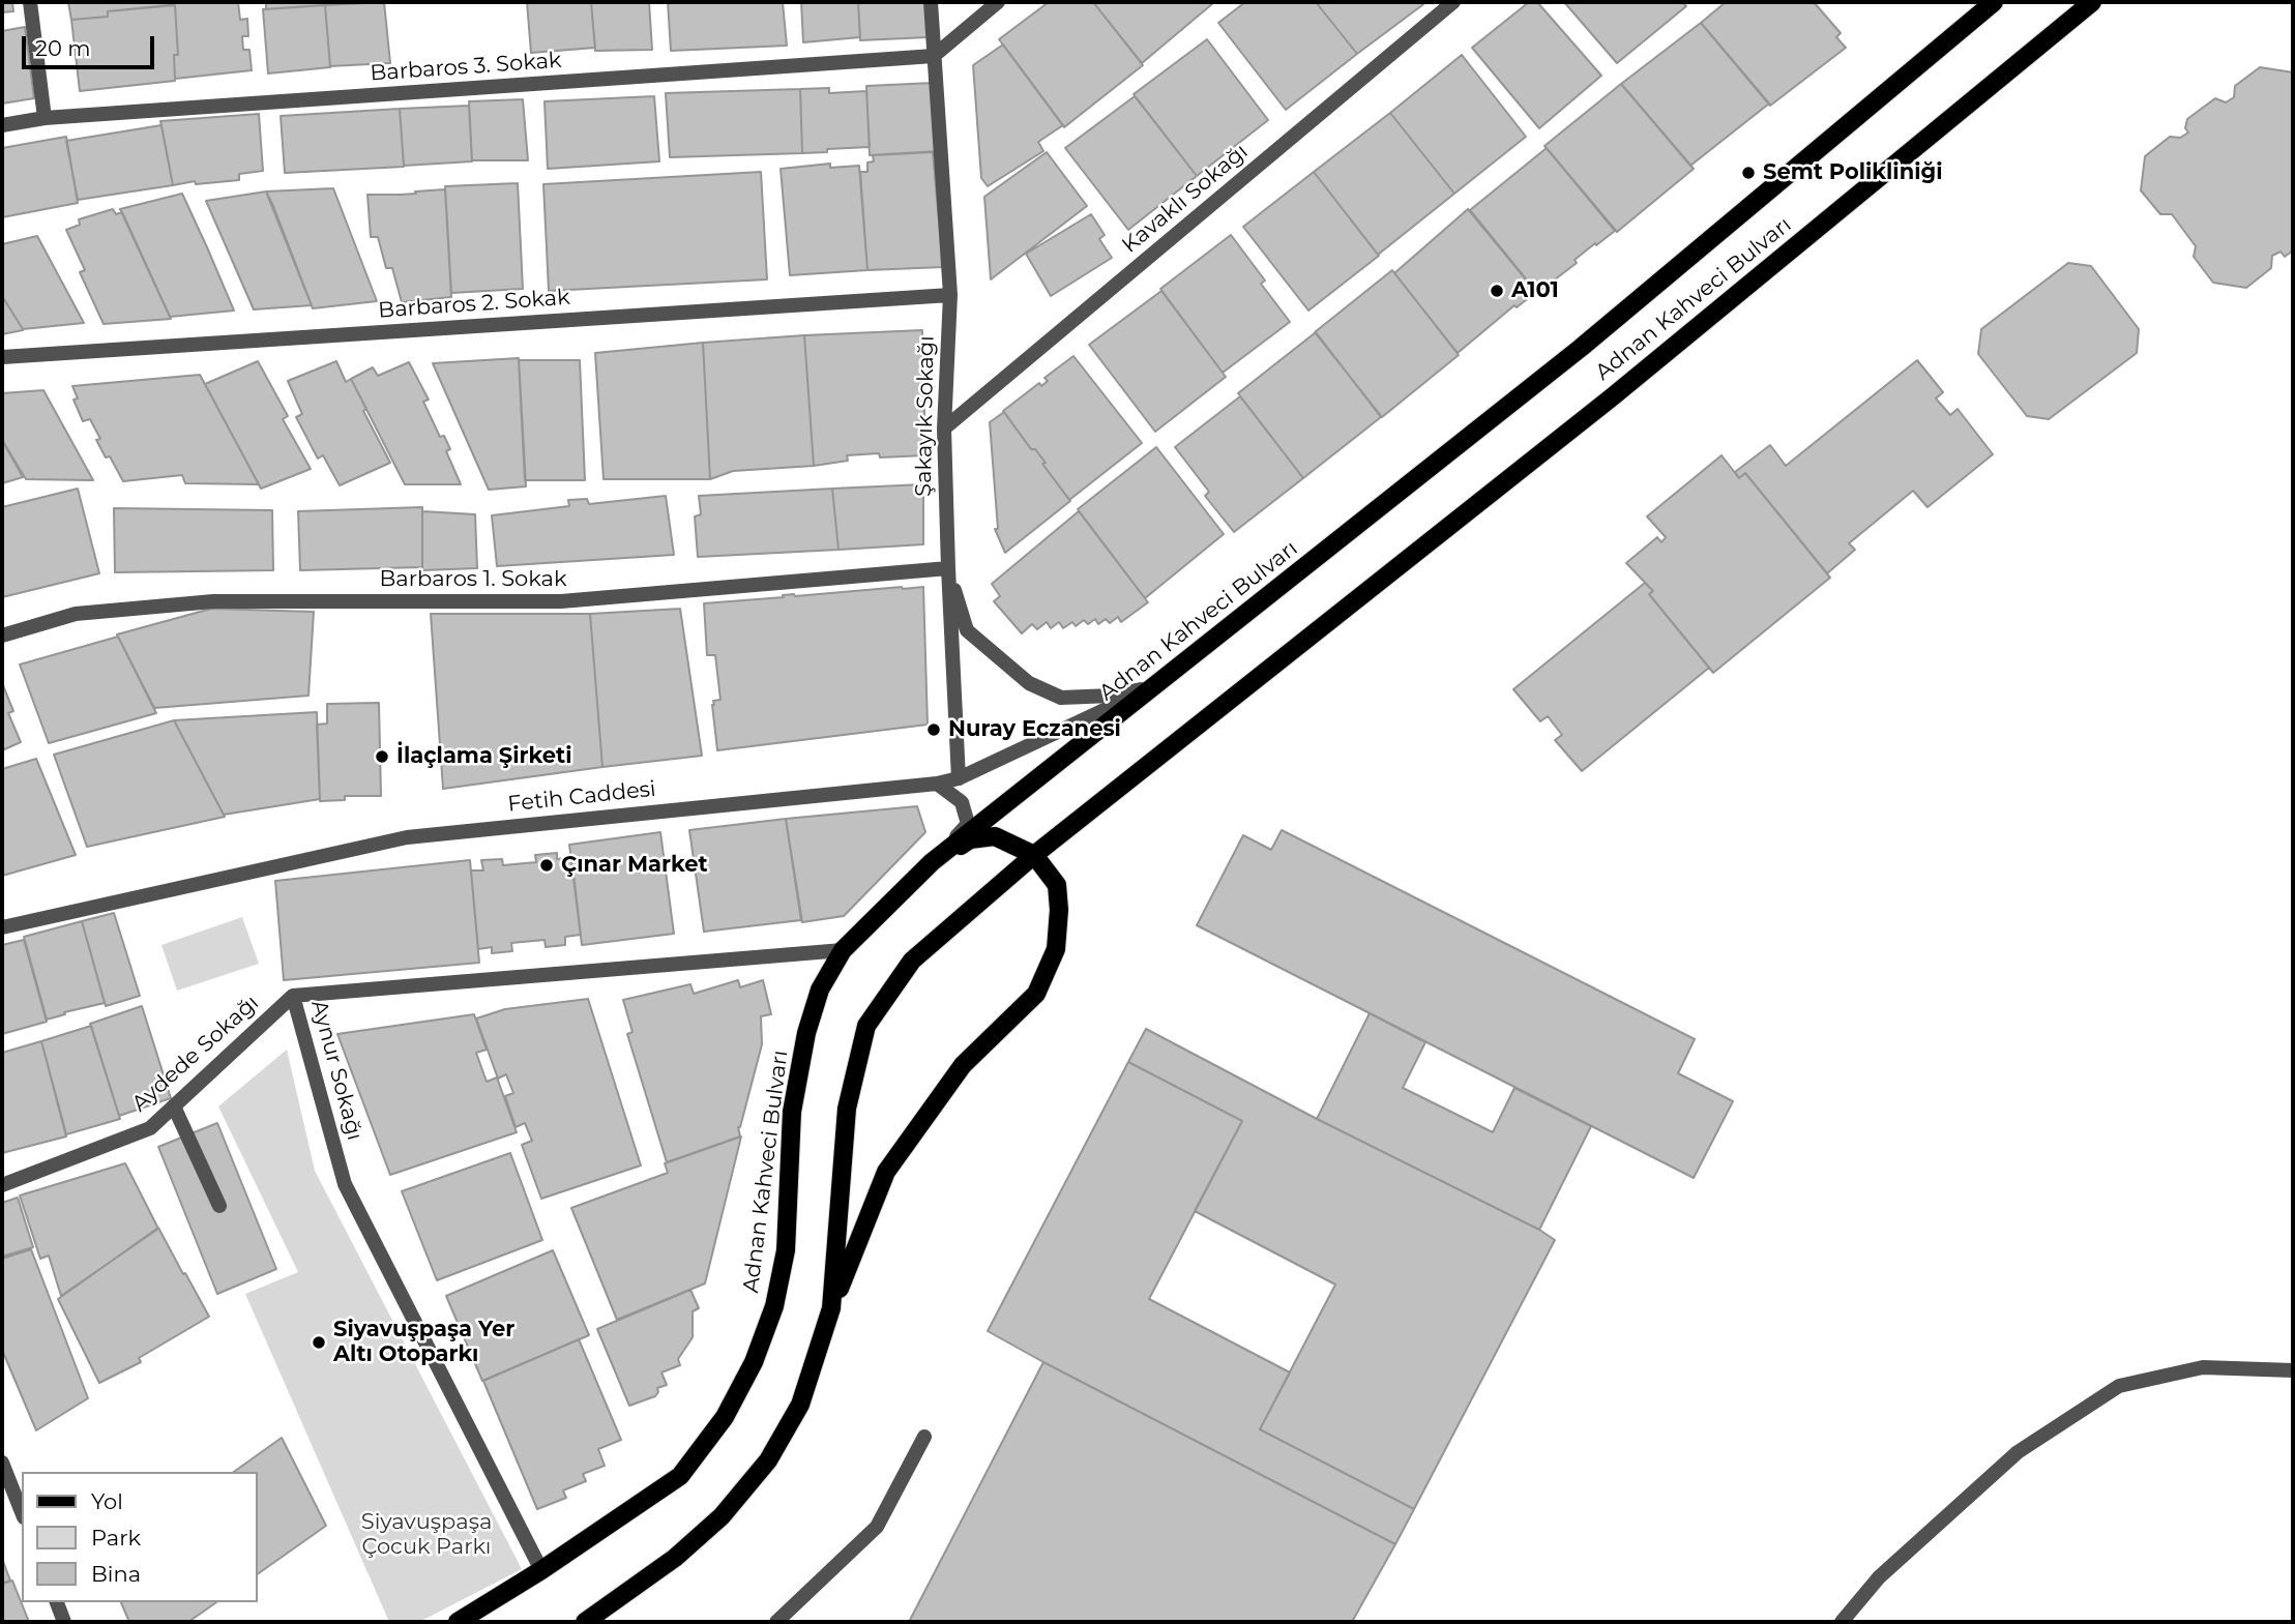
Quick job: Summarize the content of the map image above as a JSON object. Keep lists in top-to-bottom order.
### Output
{
  "streets": {
    "main road": ["Adnan Kahveci Bulvarı"],
    "street": [
      "Barbaros 3. Sokak",
      "Kavaklı Sokağı",
      "Barbaros 2. Sokak",
      "Şakayık Sokağı",
      "Barbaros 1. Sokak",
      "Fetih Caddesi",
      "Aydede Sokağı",
      "Aynur Sokağı"
    ]
  },
  "crossings": [
    ["Barbaros 3. Sokak", "Şakayık Sokağı"],
    ["Kavaklı Sokağı", "Şakayık Sokağı"],
    ["Adnan Kahveci Bulvarı", "Fetih Caddesi"],
    ["Adnan Kahveci Bulvarı", "Aynur Sokağı"],
    ["Barbaros 2. Sokak", "Şakayık Sokağı"],
    ["Şakayık Sokağı", "Barbaros 1. Sokak"],
    ["Şakayık Sokağı", "Fetih Caddesi"],
    ["Aydede Sokağı", "Aynur Sokağı"]
  ],
  "parks": ["Siyavuşpaşa Çocuk Parkı"],
  "places": [
    "Semt Polikliniği",
    "A101",
    "Nuray Eczanesi",
    "İlaçlama Şirketi",
    "Çınar Market",
    "Siyavuşpaşa Yer Altı Otoparkı"
  ],
  "legend": ["Yol", "Park", "Bina"],
  "scale_bar": "20 m"
}
